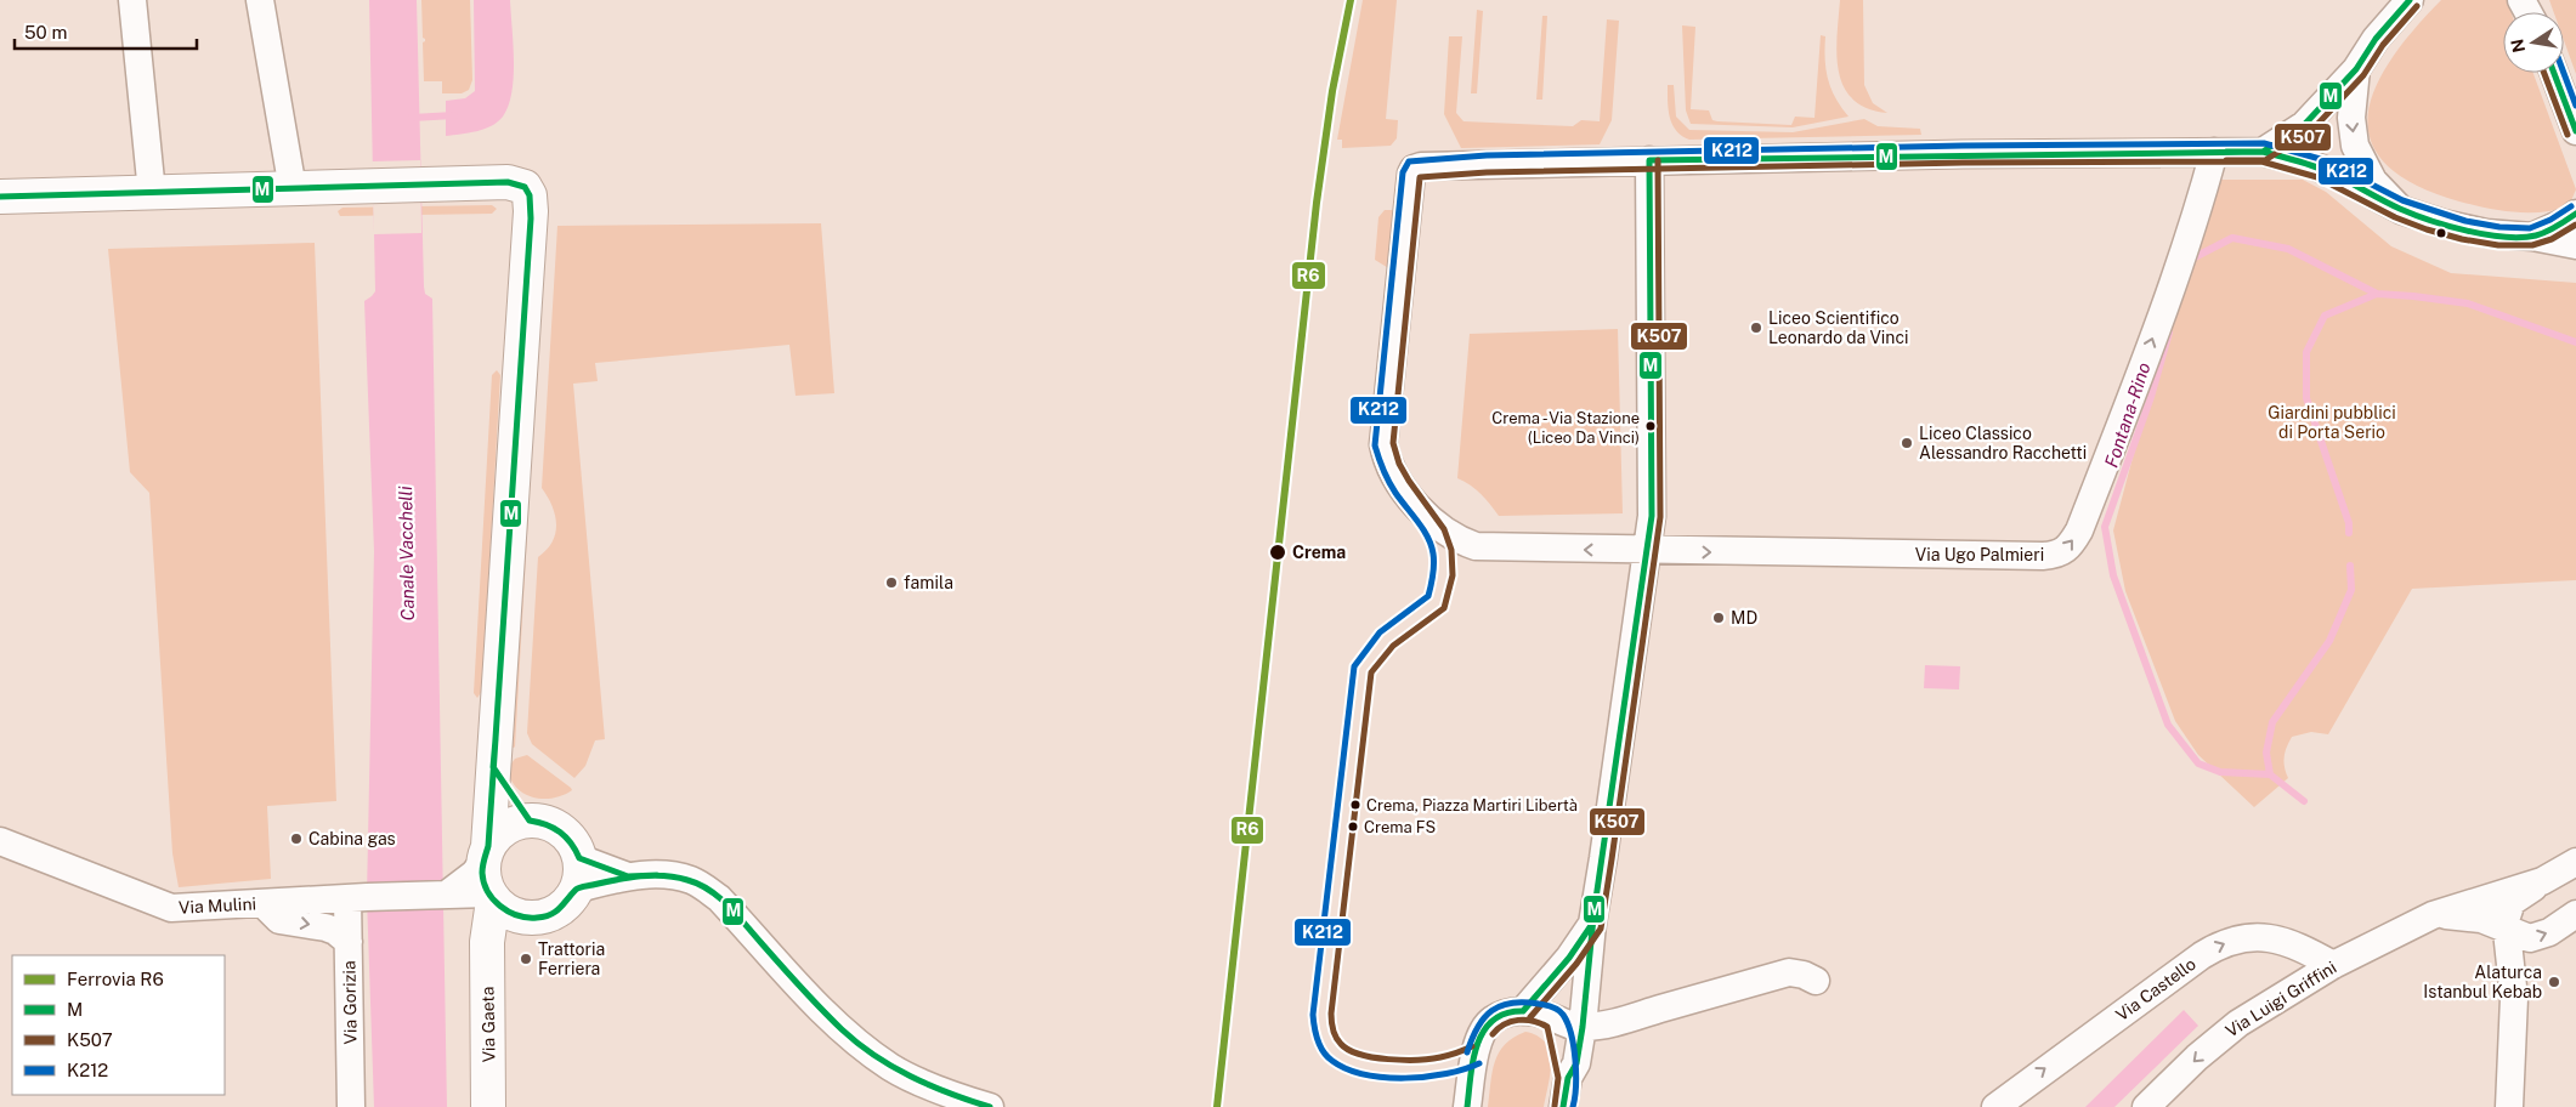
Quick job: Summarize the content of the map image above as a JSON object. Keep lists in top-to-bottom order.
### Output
{
  "streets": {
    "main road": ["Via Gaeta"],
    "street": [
      "Via Ugo Palmieri",
      "Via Mulini",
      "Via Castello",
      "Via Luigi Griffini",
      "Via Gorizia"
    ]
  },
  "crossings": [
    ["Via Mulini", "Via Gorizia"],
    ["Via Mulini", "Via Gaeta"],
    ["Via Castello", "Via Luigi Griffini"]
  ],
  "one_way": ["Via Ugo Palmieri", "Via Castello"],
  "water": ["Fontana-Rino", "Canale Vacchelli"],
  "parks": ["Giardini pubblici di Porta Serio"],
  "places": [
    "Liceo Scientifico Leonardo da Vinci",
    "Crema - Via Stazione (Liceo Da Vinci)",
    "Liceo Classico Alessandro Racchetti",
    "Crema",
    "famila",
    "MD",
    "Crema, Piazza Martiri Libertà",
    "Crema FS",
    "Cabina gas",
    "Trattoria Ferriera",
    "Alaturca Istanbul Kebab"
  ],
  "lines": [
    "rail line R6",
    "transit line M",
    "transit line K507",
    "transit line K212"
  ],
  "legend": [
    "Ferrovia R6",
    "M",
    "K507",
    "K212"
  ],
  "scale_bar": "50 m",
  "north": "left"
}
